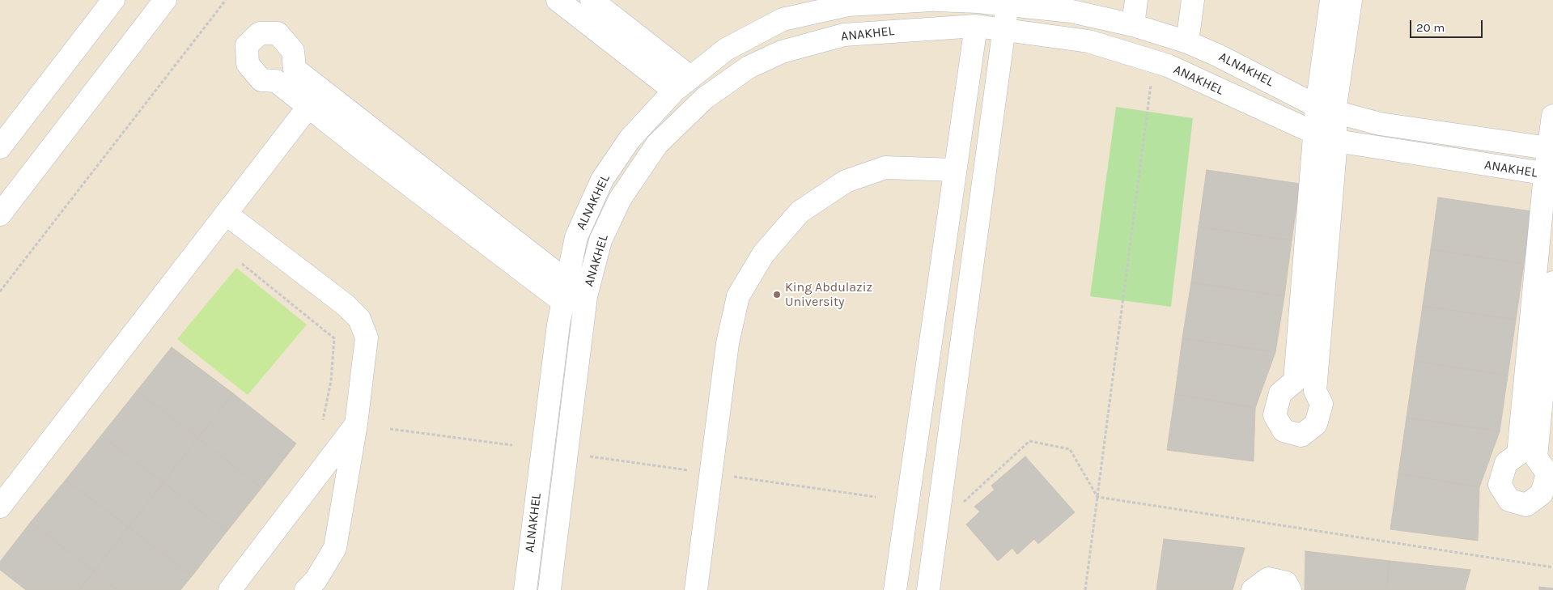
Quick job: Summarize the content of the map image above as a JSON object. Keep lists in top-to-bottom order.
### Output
{
  "streets": {
    "street": ["ANAKHEL", "ALNAKHEL"]
  },
  "places": ["King Abdulaziz University"],
  "scale_bar": "20 m"
}
